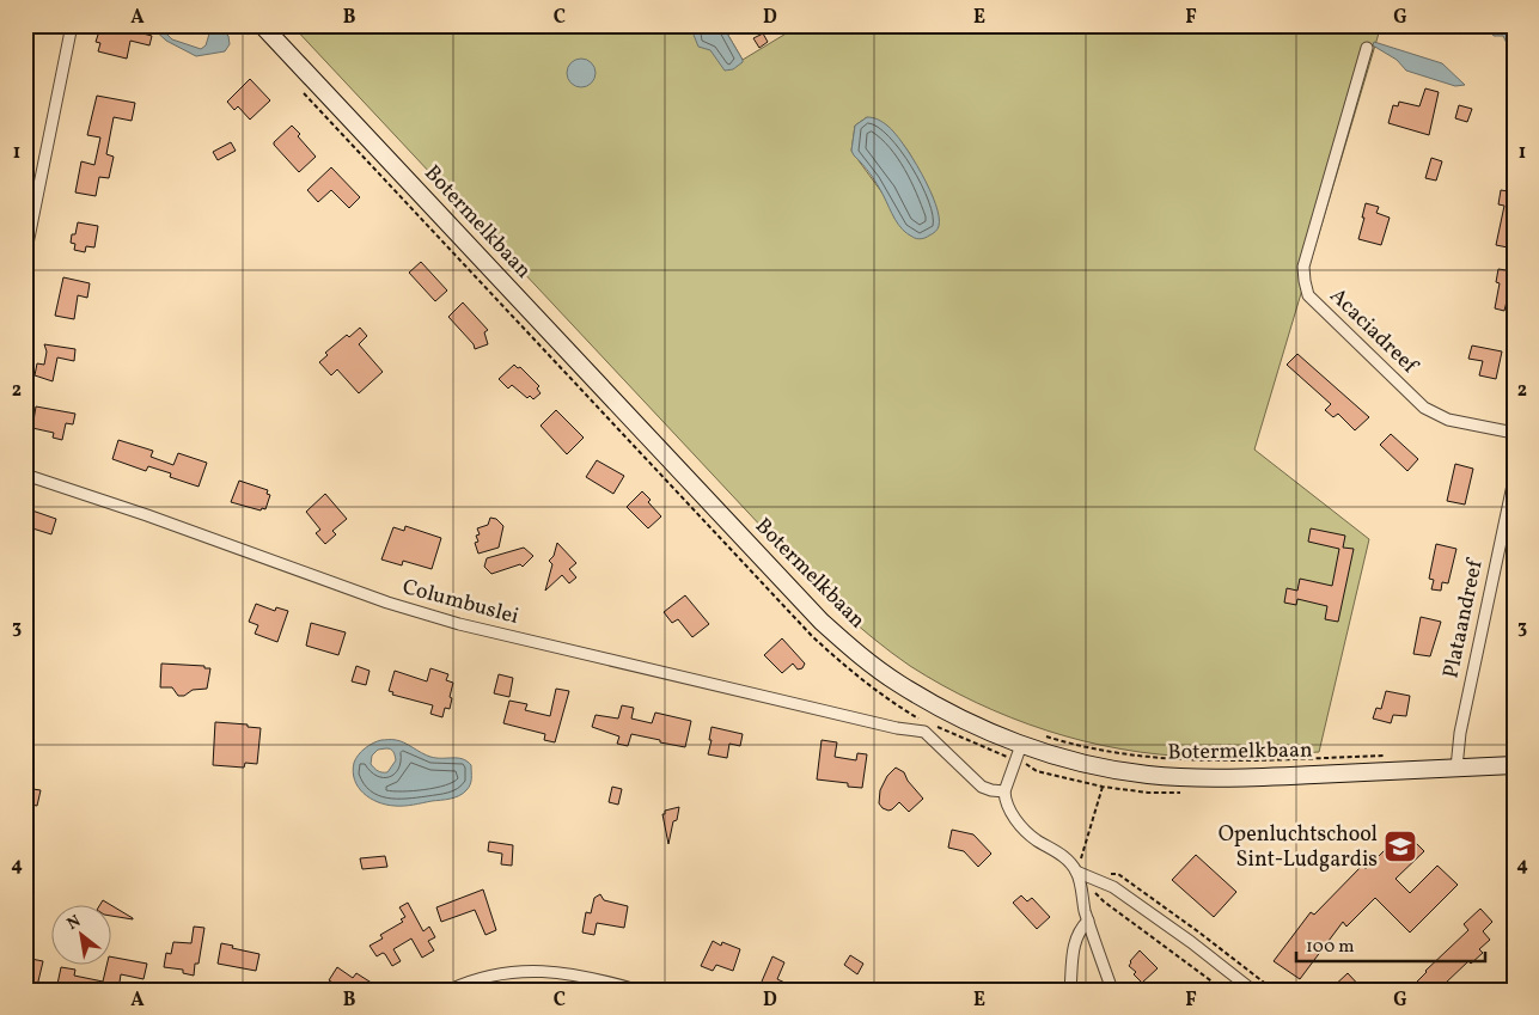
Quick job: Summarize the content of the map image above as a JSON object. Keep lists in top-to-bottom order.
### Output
{
  "streets": {
    "main road": ["Botermelkbaan"],
    "street": ["Acaciadreef", "Columbuslei", "Plataandreef"]
  },
  "crossings": [
    ["Botermelkbaan", "Plataandreef"]
  ],
  "places": {
    "school or university": ["Openluchtschool Sint-Ludgardis"]
  },
  "scale_bar": "100 m",
  "north": "top left",
  "grid": {
    "columns": [
      "A",
      "B",
      "C",
      "D",
      "E",
      "F",
      "G"
    ],
    "rows": [
      "1",
      "2",
      "3",
      "4"
    ]
  }
}
